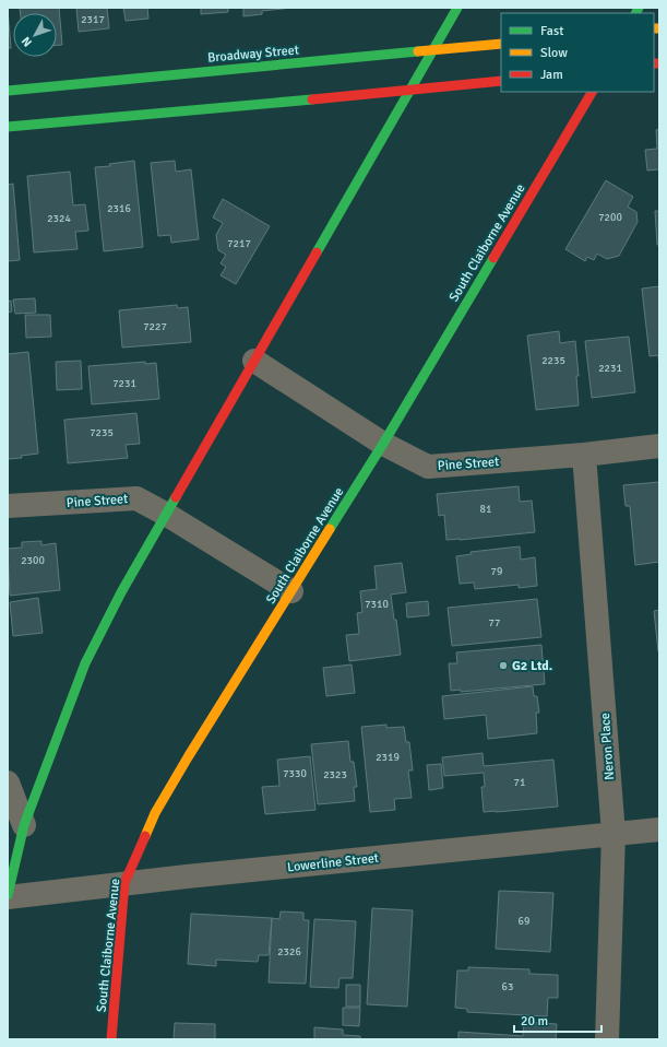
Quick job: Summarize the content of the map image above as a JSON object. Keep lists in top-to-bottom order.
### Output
{
  "streets": {
    "main road": ["Broadway Street", "South Claiborne Avenue"],
    "street": ["Pine Street", "Neron Place", "Lowerline Street"]
  },
  "crossings": [
    ["South Claiborne Avenue", "Pine Street"],
    ["South Claiborne Avenue", "Lowerline Street"],
    ["Pine Street", "Neron Place"],
    ["Neron Place", "Lowerline Street"]
  ],
  "places": ["G2 Ltd."],
  "house_numbers": [
    "2317",
    "2316",
    "7200",
    "2324",
    "7217",
    "7227",
    "2235",
    "2231",
    "7231",
    "7235",
    "81",
    "2300",
    "79",
    "7310",
    "77",
    "2319",
    "7330",
    "2323",
    "71",
    "69",
    "2326",
    "63"
  ],
  "legend": ["Fast", "Slow", "Jam"],
  "scale_bar": "20 m",
  "north": "bottom left"
}
